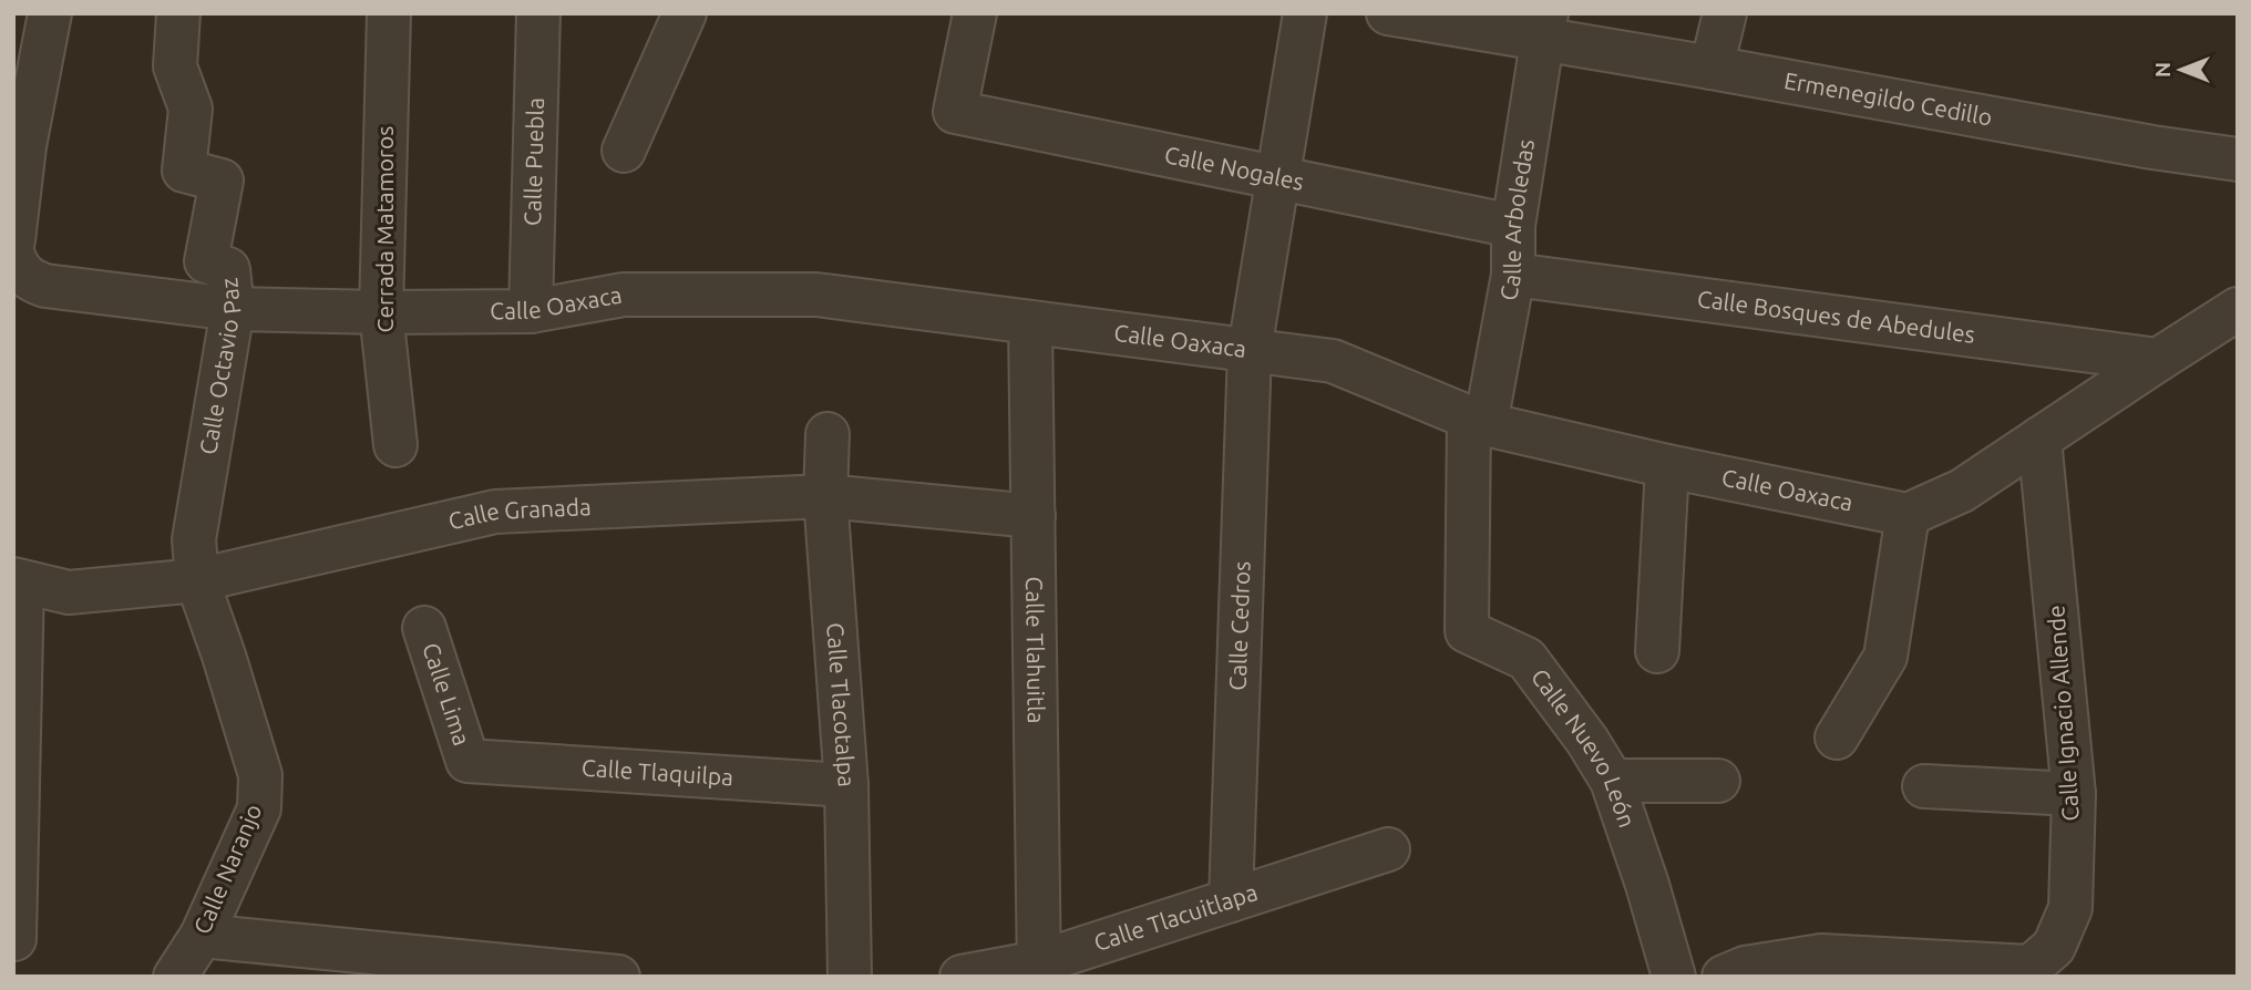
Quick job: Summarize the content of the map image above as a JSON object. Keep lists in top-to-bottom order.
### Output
{
  "streets": {
    "street": [
      "Ermenegildo Cedillo",
      "Calle Puebla",
      "Calle Nogales",
      "Calle Arboledas",
      "Cerrada Matamoros",
      "Calle Oaxaca",
      "Calle Bosques de Abedules",
      "Calle Octavio Paz",
      "Calle Granada",
      "Calle Cedros",
      "Calle Tlahuitla",
      "Calle Lima",
      "Calle Tlacotalpa",
      "Calle Ignacio Allende",
      "Calle Nuevo León",
      "Calle Tlaquilpa",
      "Calle Naranjo",
      "Calle Tlacuitlapa"
    ]
  },
  "crossings": [
    ["Ermenegildo Cedillo", "Calle Arboledas"],
    ["Calle Puebla", "Calle Oaxaca"],
    ["Calle Nogales", "Calle Arboledas"],
    ["Calle Nogales", "Calle Cedros"],
    ["Calle Arboledas", "Calle Oaxaca"],
    ["Calle Arboledas", "Calle Bosques de Abedules"],
    ["Calle Arboledas", "Calle Nuevo León"],
    ["Cerrada Matamoros", "Calle Oaxaca"],
    ["Calle Oaxaca", "Calle Octavio Paz"],
    ["Calle Oaxaca", "Calle Cedros"],
    ["Calle Oaxaca", "Calle Tlahuitla"],
    ["Calle Oaxaca", "Calle Nuevo León"],
    ["Calle Octavio Paz", "Calle Granada"],
    ["Calle Octavio Paz", "Calle Naranjo"],
    ["Calle Granada", "Calle Tlahuitla"],
    ["Calle Granada", "Calle Tlacotalpa"],
    ["Calle Granada", "Calle Naranjo"],
    ["Calle Cedros", "Calle Tlacuitlapa"],
    ["Calle Tlahuitla", "Calle Tlacuitlapa"],
    ["Calle Lima", "Calle Tlaquilpa"],
    ["Calle Tlacotalpa", "Calle Tlaquilpa"]
  ],
  "north": "left"
}
